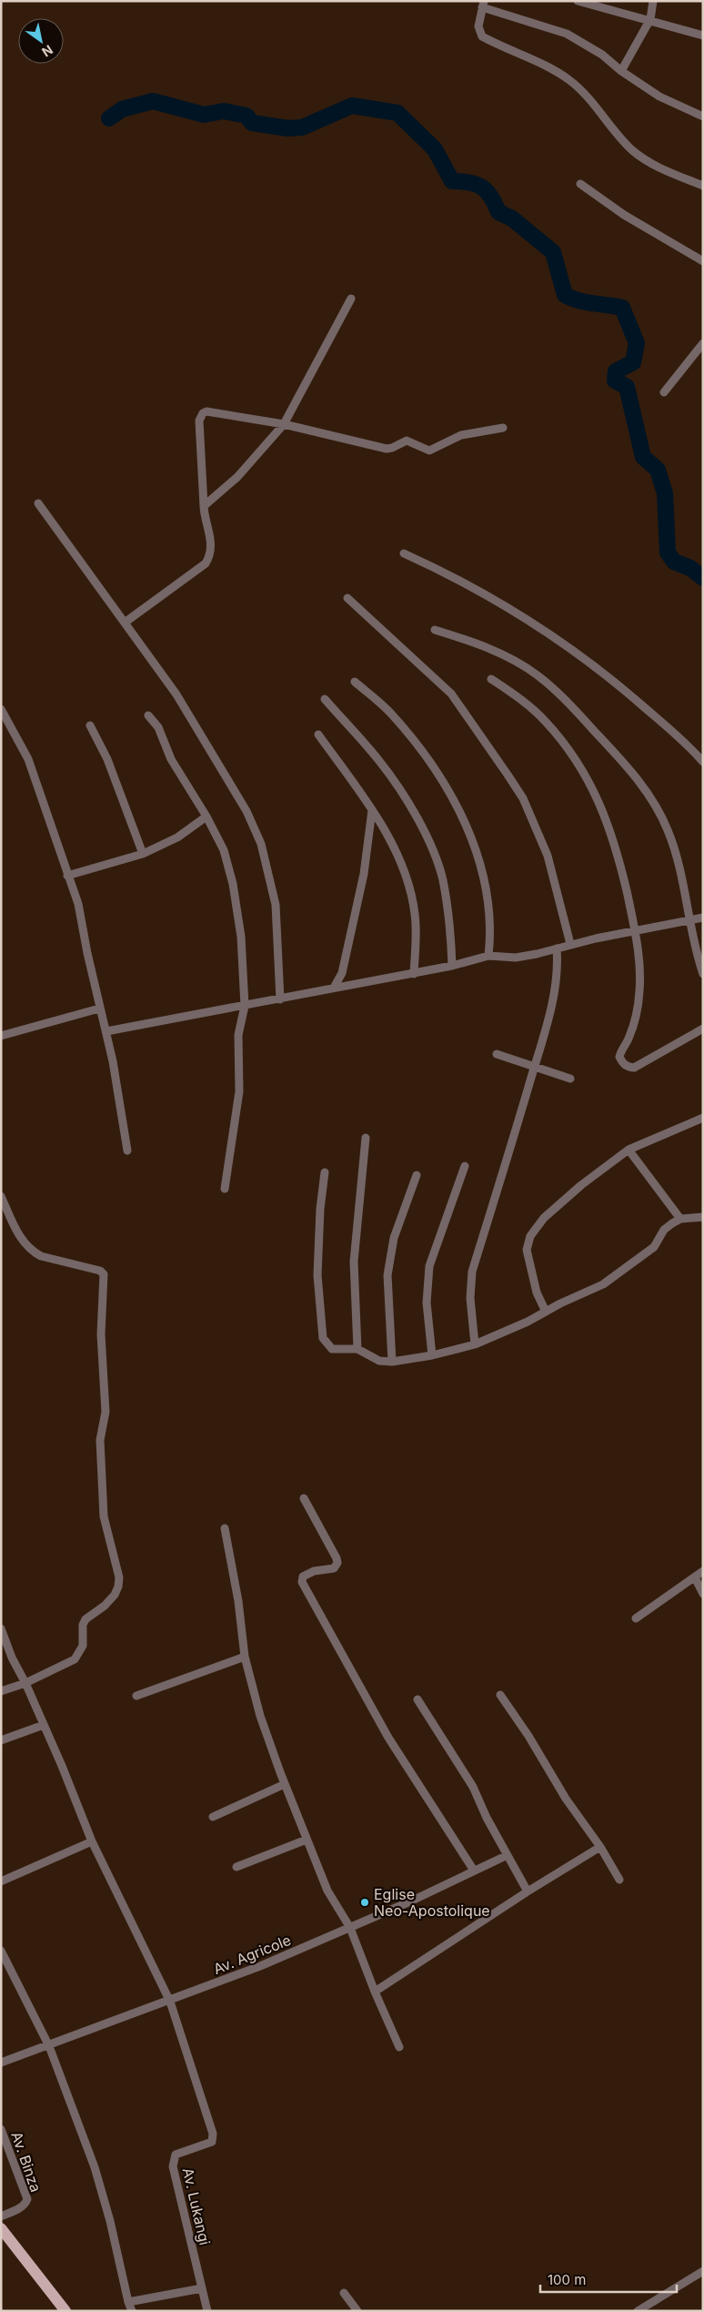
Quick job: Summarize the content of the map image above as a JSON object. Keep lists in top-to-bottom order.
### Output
{
  "streets": {
    "street": ["Av. Agricole", "Av. Binza", "Av. Lukangi"]
  },
  "crossings": [
    ["Av. Agricole", "Av. Lukangi"]
  ],
  "places": ["Eglise Neo-Apostolique"],
  "scale_bar": "100 m",
  "north": "bottom right"
}
